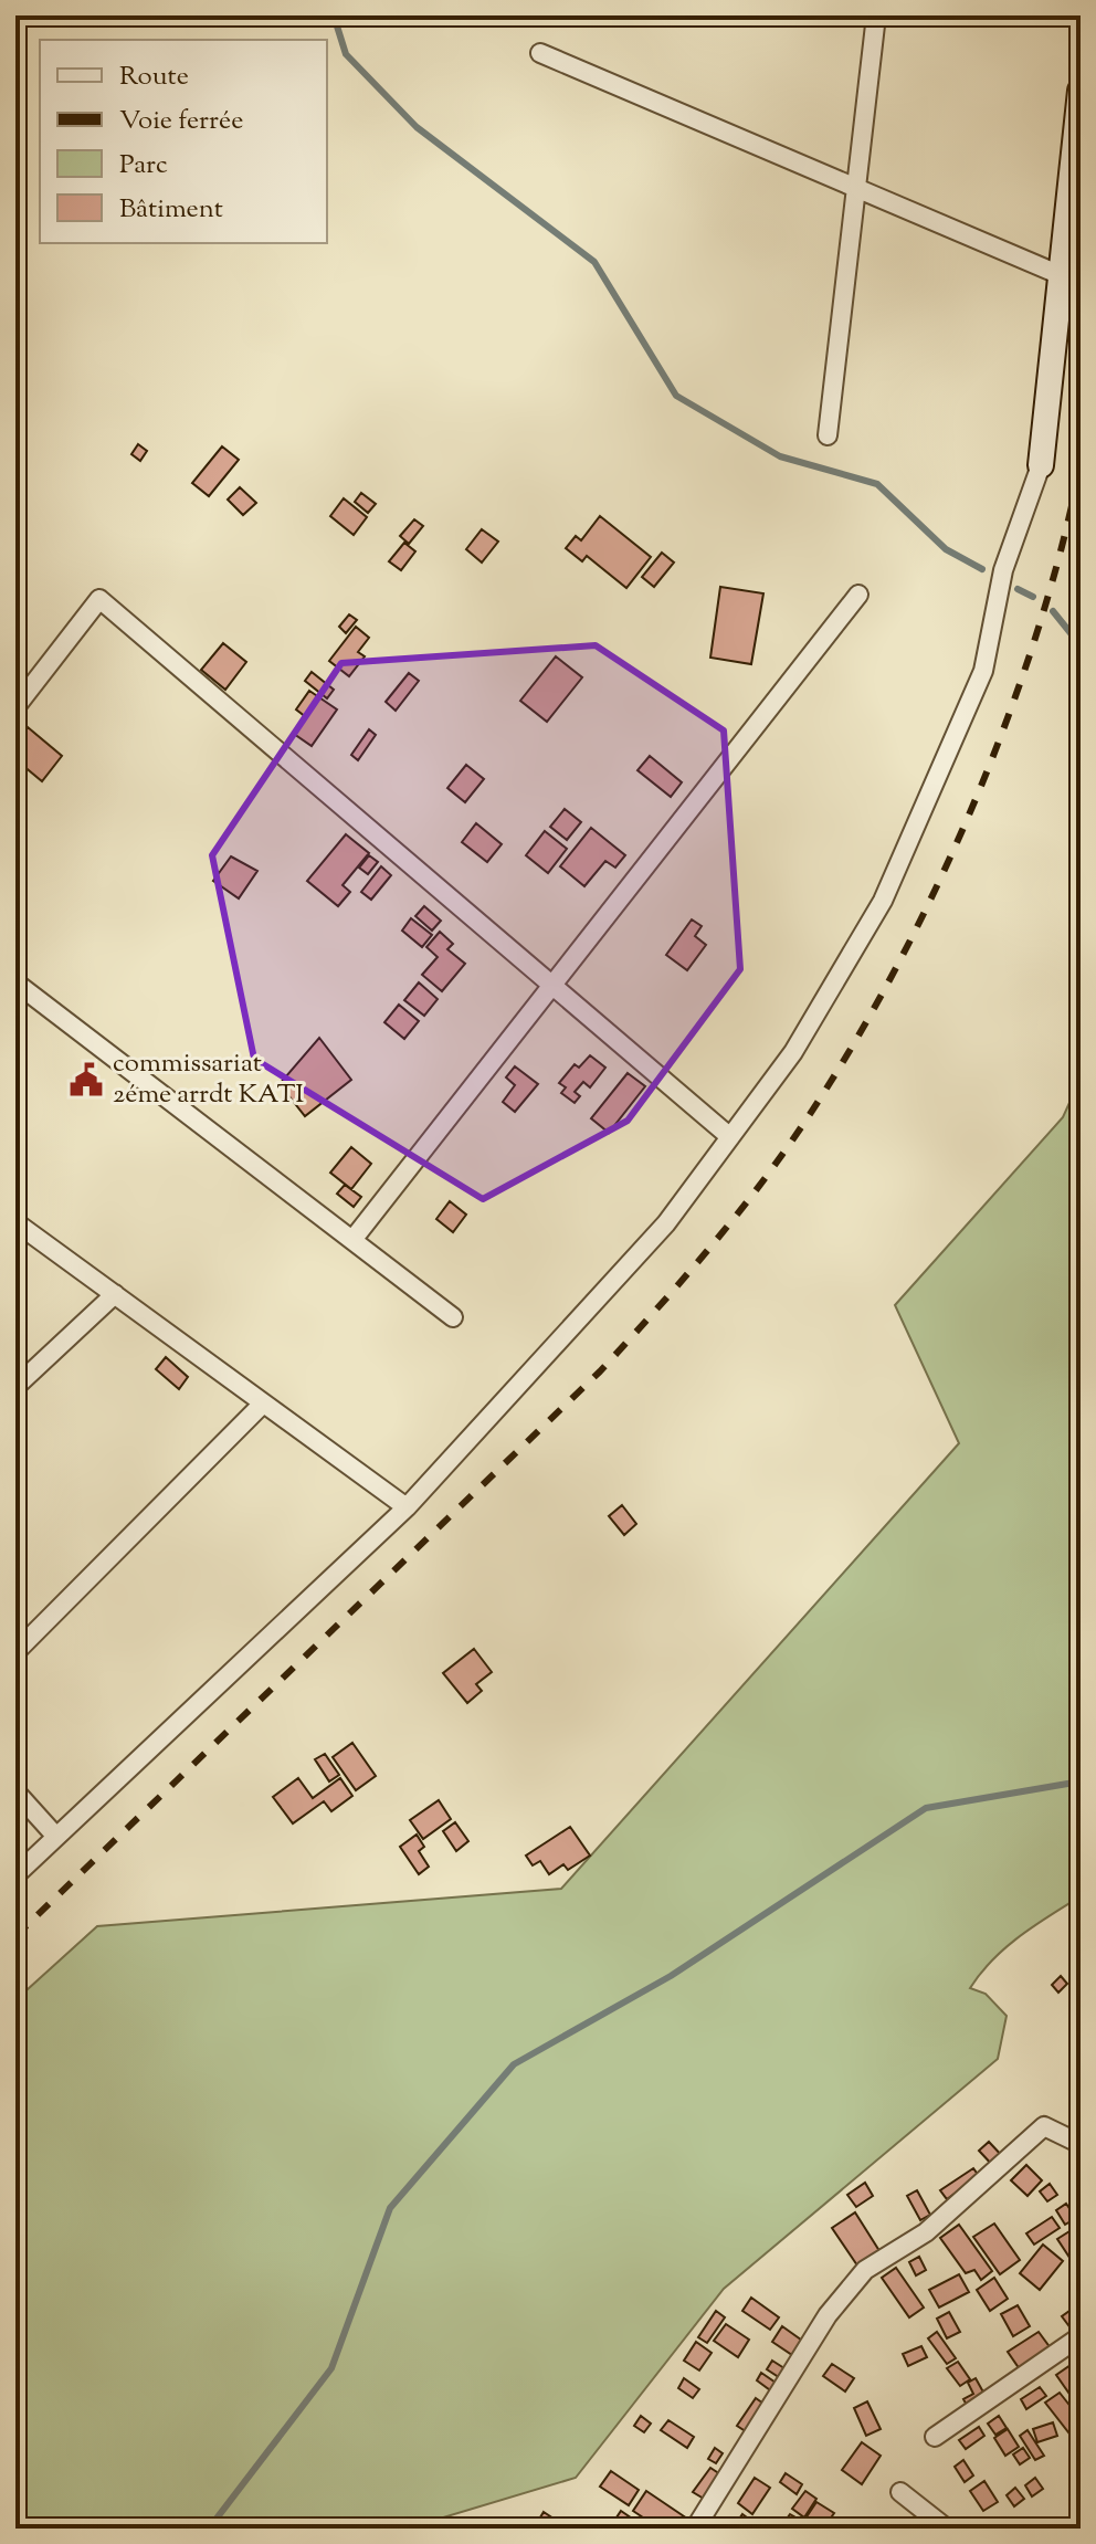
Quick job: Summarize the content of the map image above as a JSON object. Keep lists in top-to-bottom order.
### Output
{
  "places": {
    "public building": ["commissariat 2éme arrdt KATI"]
  },
  "legend": [
    "Route",
    "Voie ferrée",
    "Parc",
    "Bâtiment"
  ]
}
